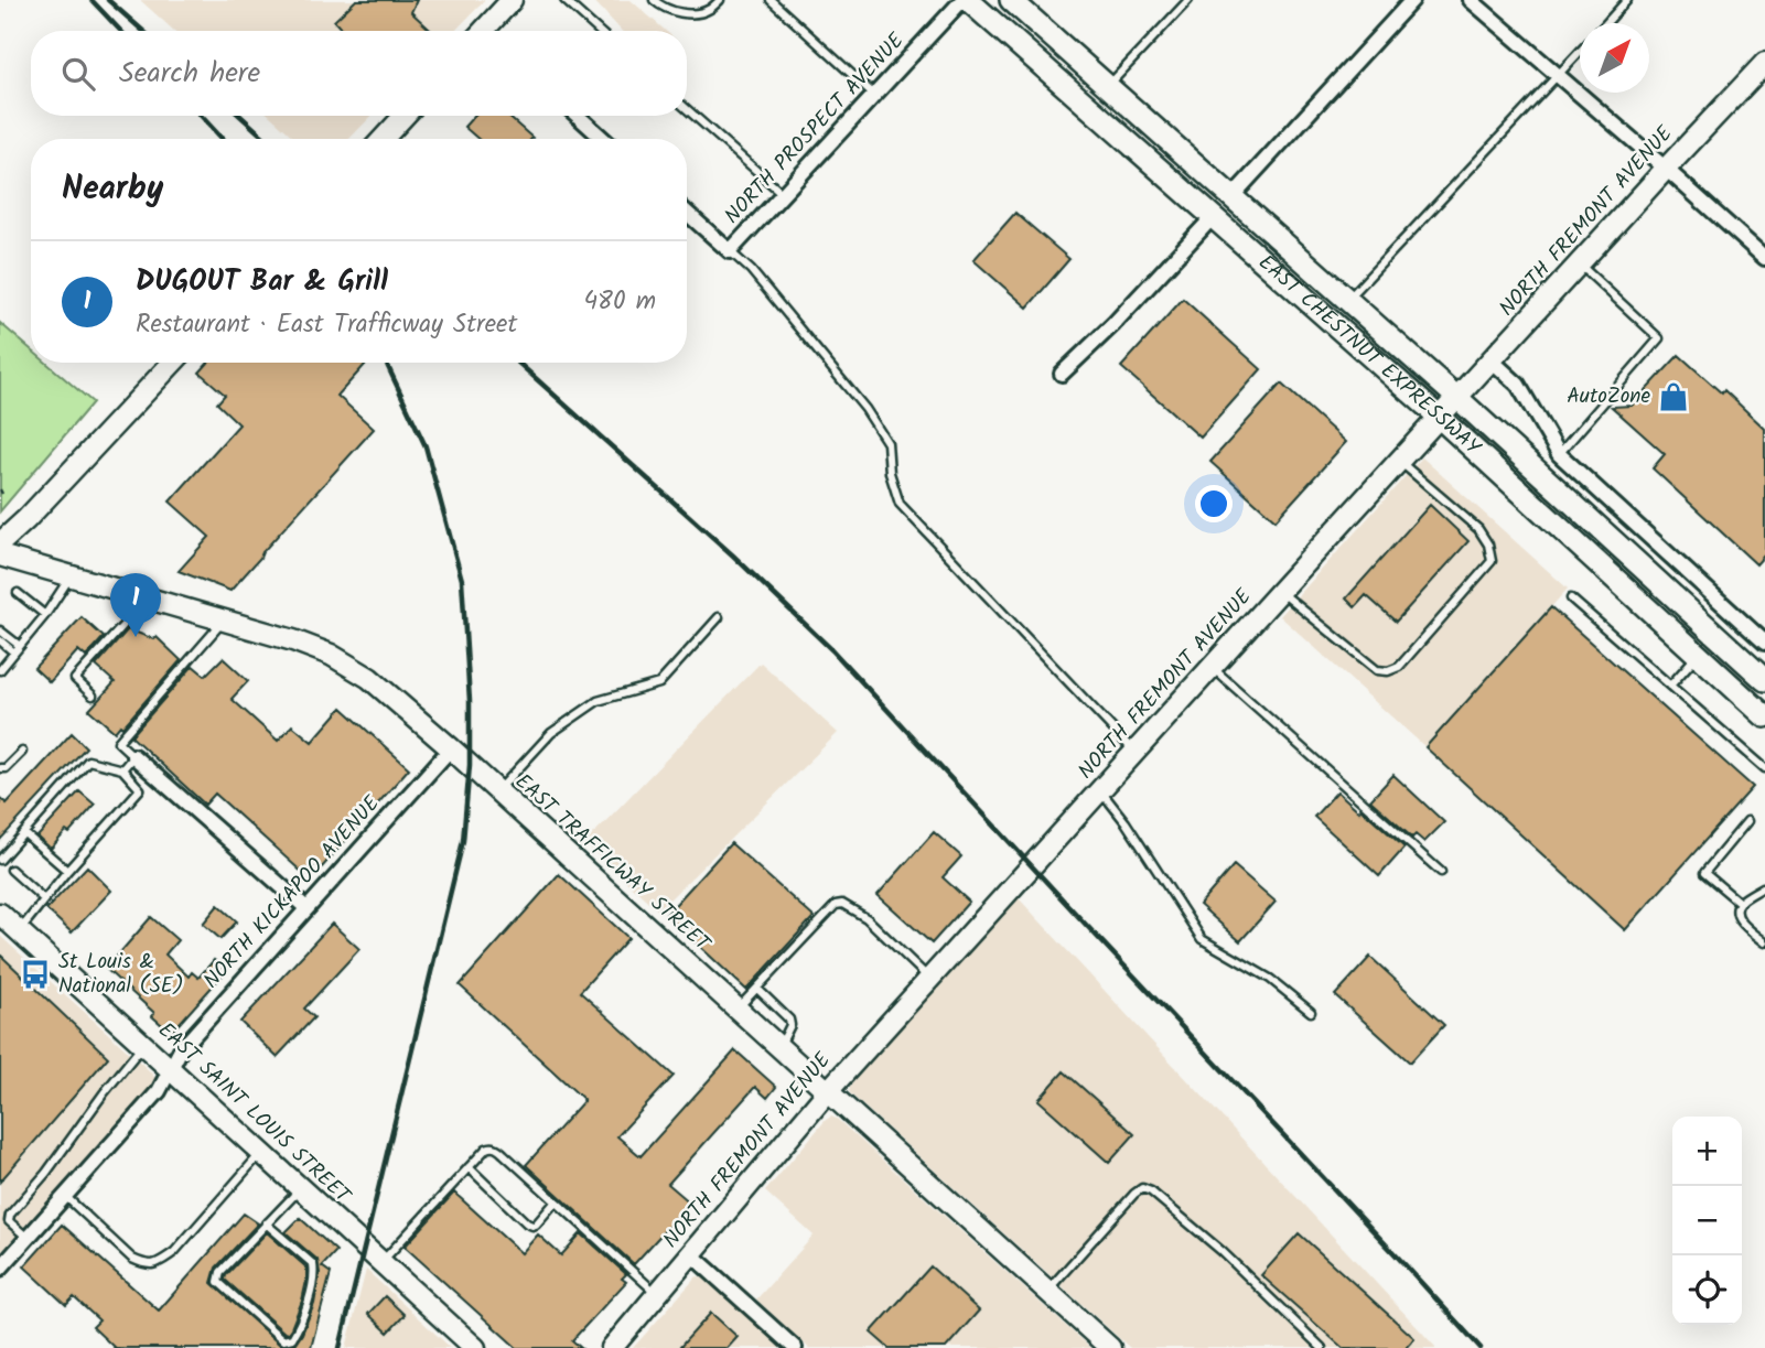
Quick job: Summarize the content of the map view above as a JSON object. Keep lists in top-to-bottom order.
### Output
{
  "streets": {
    "main road": [
      "NORTH FREMONT AVENUE",
      "EAST CHESTNUT EXPRESSWAY",
      "EAST TRAFFICWAY STREET",
      "EAST SAINT LOUIS STREET"
    ],
    "street": ["NORTH PROSPECT AVENUE", "NORTH KICKAPOO AVENUE"]
  },
  "crossings": [
    ["NORTH PROSPECT AVENUE", "EAST CHESTNUT EXPRESSWAY"],
    ["NORTH FREMONT AVENUE", "EAST CHESTNUT EXPRESSWAY"],
    ["NORTH FREMONT AVENUE", "EAST TRAFFICWAY STREET"],
    ["EAST TRAFFICWAY STREET", "NORTH KICKAPOO AVENUE"],
    ["NORTH KICKAPOO AVENUE", "EAST SAINT LOUIS STREET"]
  ],
  "places": {
    "shop": ["AutoZone"],
    "bus stop": ["St Louis & National (SE)"]
  },
  "north": "top right",
  "page": {
    "search": "Search here",
    "heading": "Nearby",
    "list": [
      {
        "mark": "1",
        "name": "DUGOUT Bar & Grill",
        "note": "Restaurant · East Trafficway Street",
        "value": "480 m"
      }
    ],
    "pins": "1",
    "map_buttons": ["+", "−"]
  }
}
